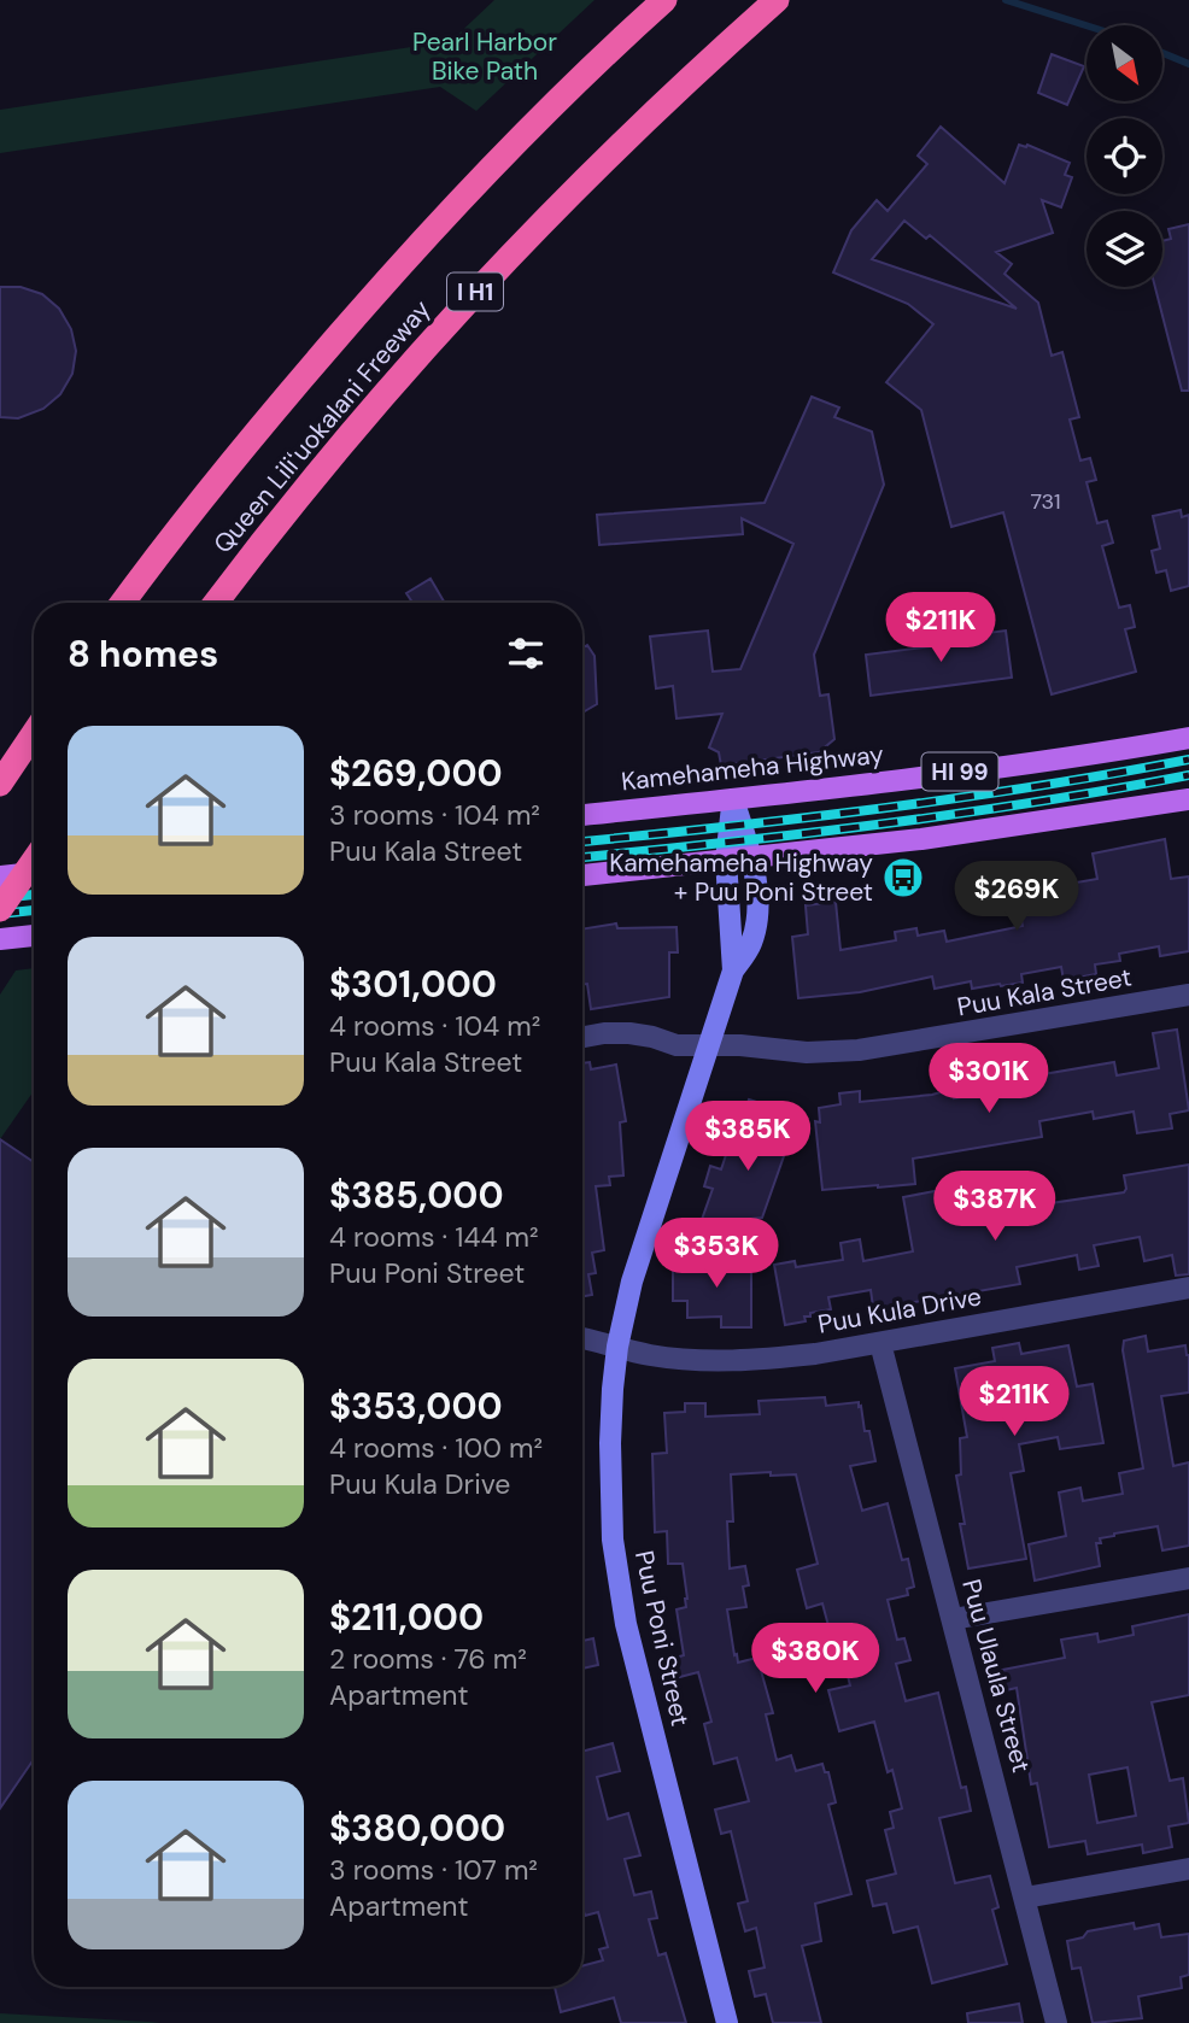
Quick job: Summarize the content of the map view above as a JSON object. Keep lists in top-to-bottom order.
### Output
{
  "streets": {
    "highway": ["I H1", "Queen Liliʻuokalani Freeway"],
    "main road": ["Kamehameha Highway", "HI 99"],
    "street": [
      "Puu Kala Street",
      "Puu Kula Drive",
      "Puu Poni Street",
      "Puu Ulaula Street"
    ]
  },
  "crossings": [
    ["Kamehameha Highway", "Puu Poni Street"],
    ["HI 99", "Puu Poni Street"],
    ["Puu Kala Street", "Puu Poni Street"],
    ["Puu Kula Drive", "Puu Poni Street"],
    ["Puu Kula Drive", "Puu Ulaula Street"]
  ],
  "parks": ["Pearl Harbor Bike Path"],
  "places": {
    "bus stop": ["Kamehameha Highway + Puu Poni Street"]
  },
  "house_numbers": ["731"],
  "north": "bottom right",
  "page": {
    "price": [
      "$211K",
      "$269K",
      "$301K",
      "$385K",
      "$387K",
      "$353K",
      "$211K",
      "$380K"
    ],
    "heading": "8 homes",
    "list": [
      {
        "name": "$269,000",
        "note": "3 rooms · 104 m² · Puu Kala Street"
      },
      {
        "name": "$301,000",
        "note": "4 rooms · 104 m² · Puu Kala Street"
      },
      {
        "name": "$385,000",
        "note": "4 rooms · 144 m² · Puu Poni Street"
      },
      {
        "name": "$353,000",
        "note": "4 rooms · 100 m² · Puu Kula Drive"
      },
      {
        "name": "$211,000",
        "note": "2 rooms · 76 m² · Apartment"
      },
      {
        "name": "$380,000",
        "note": "3 rooms · 107 m² · Apartment"
      }
    ]
  }
}
